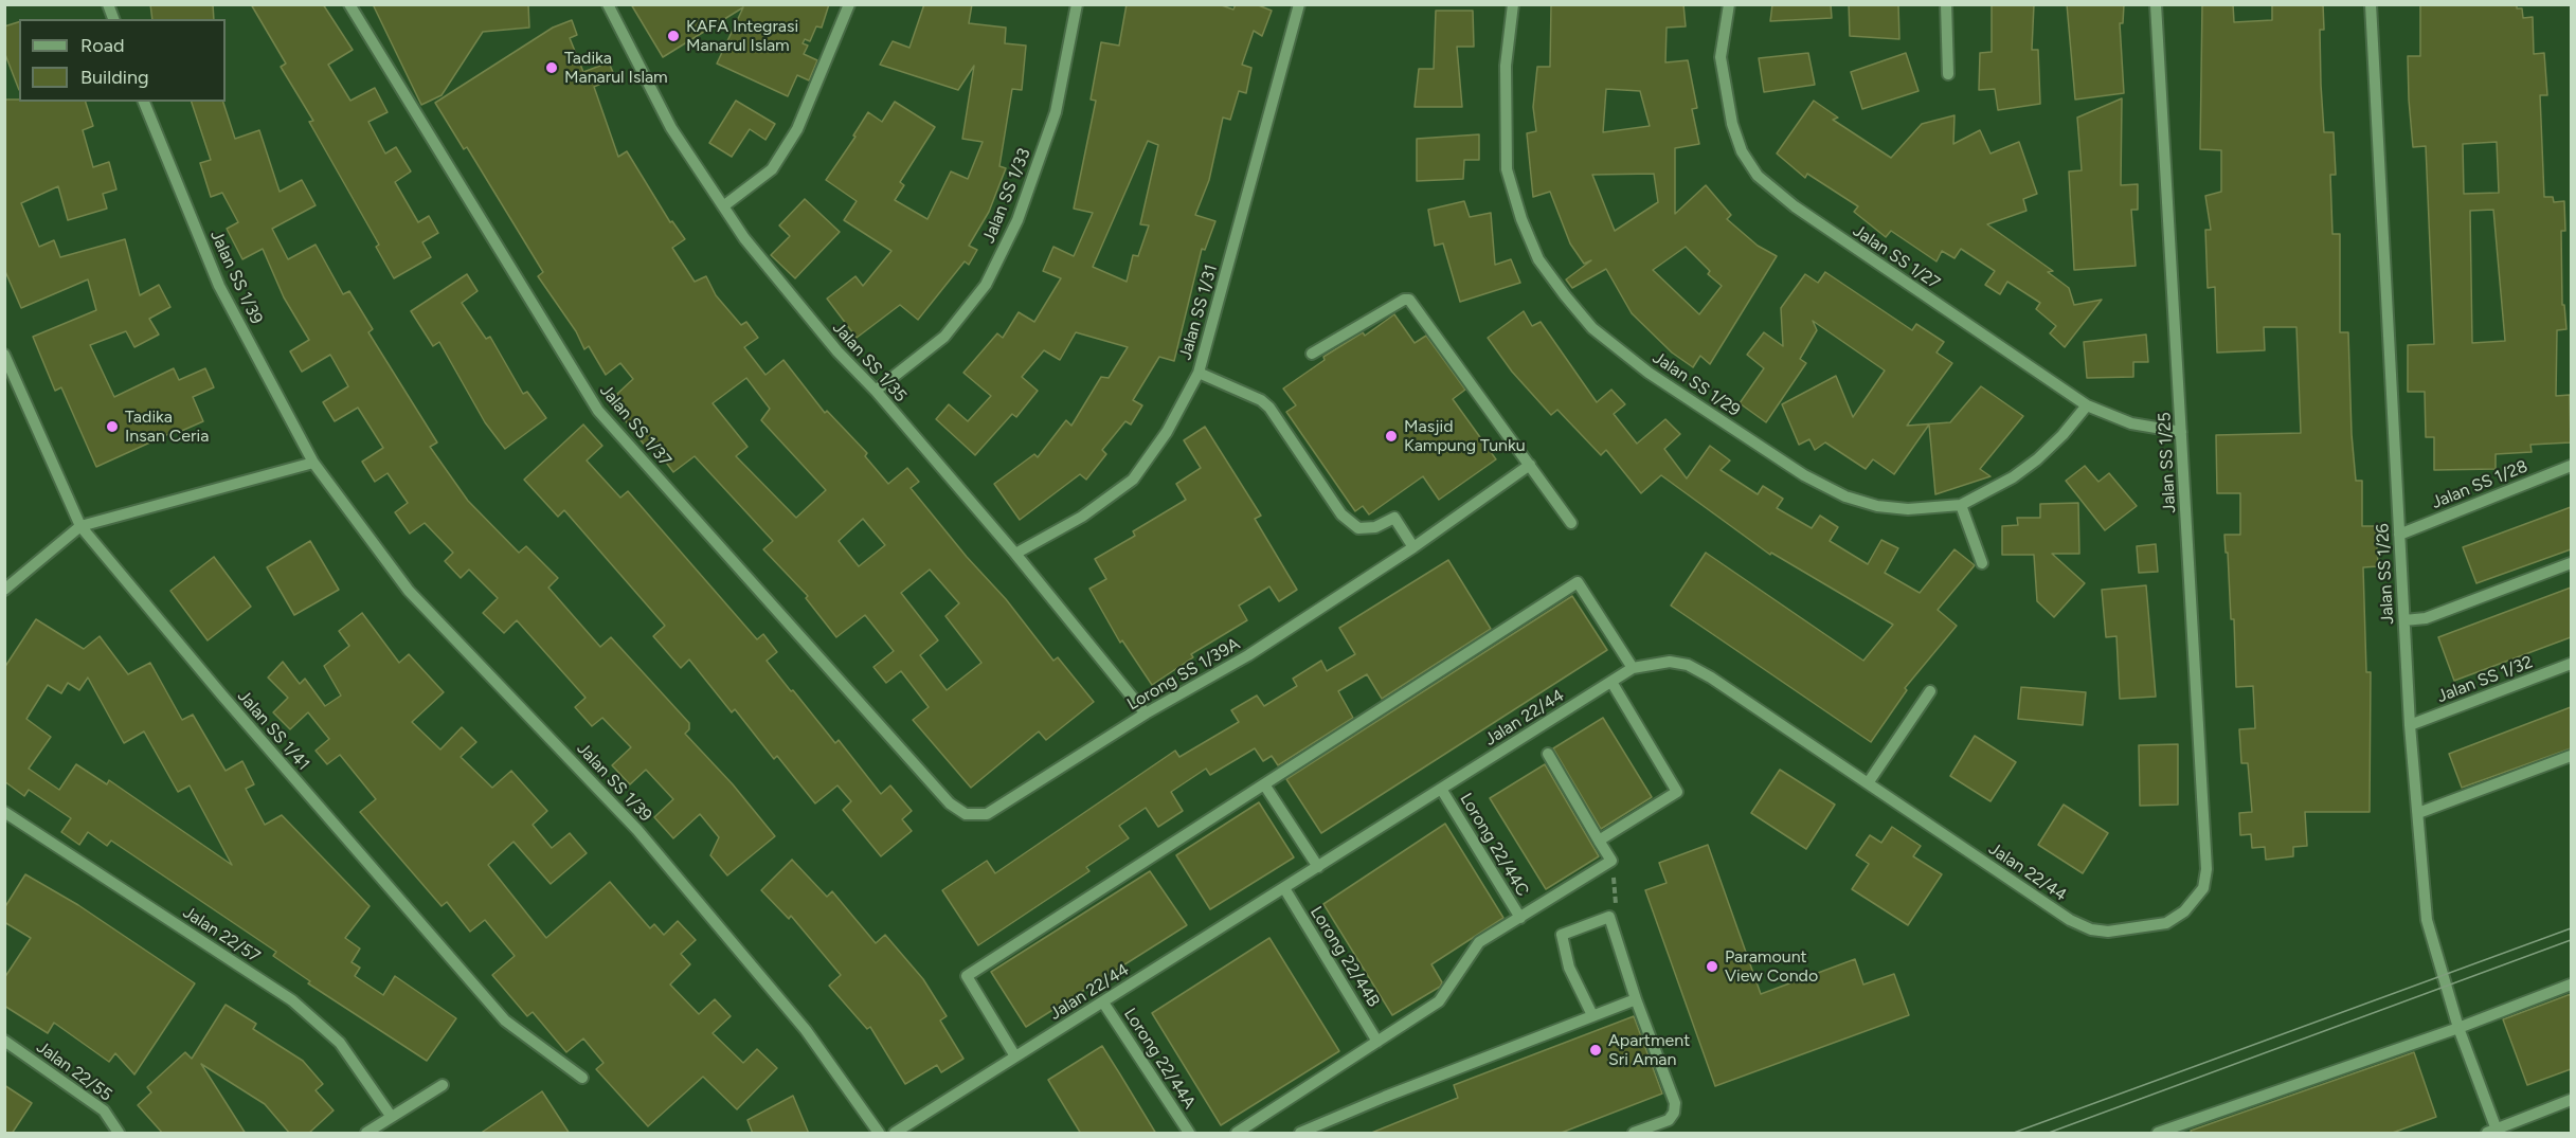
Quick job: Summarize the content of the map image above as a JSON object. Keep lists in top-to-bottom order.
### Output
{
  "streets": {
    "street": [
      "Jalan SS 1/33",
      "Jalan SS 1/27",
      "Jalan SS 1/39",
      "Jalan SS 1/31",
      "Jalan SS 1/35",
      "Jalan SS 1/29",
      "Jalan SS 1/37",
      "Jalan SS 1/25",
      "Jalan SS 1/28",
      "Jalan SS 1/26",
      "Lorong SS 1/39A",
      "Jalan SS 1/32",
      "Jalan 22/44",
      "Jalan SS 1/41",
      "Lorong 22/44C",
      "Jalan 22/57",
      "Lorong 22/44B",
      "Lorong 22/44A",
      "Jalan 22/55"
    ]
  },
  "crossings": [
    ["Jalan SS 1/33", "Jalan SS 1/35"],
    ["Jalan SS 1/27", "Jalan SS 1/29"],
    ["Jalan SS 1/27", "Jalan SS 1/25"],
    ["Jalan SS 1/31", "Jalan SS 1/35"],
    ["Jalan SS 1/35", "Lorong SS 1/39A"],
    ["Jalan SS 1/37", "Lorong SS 1/39A"],
    ["Jalan SS 1/25", "Jalan 22/44"],
    ["Jalan SS 1/28", "Jalan SS 1/26"],
    ["Jalan SS 1/26", "Jalan SS 1/32"],
    ["Jalan 22/44", "Lorong 22/44C"],
    ["Jalan 22/44", "Lorong 22/44B"],
    ["Jalan 22/44", "Lorong 22/44A"]
  ],
  "places": [
    "KAFA Integrasi Manarul Islam",
    "Tadika Manarul Islam",
    "Tadika Insan Ceria",
    "Masjid Kampung Tunku",
    "Paramount View Condo",
    "Apartment Sri Aman"
  ],
  "legend": ["Road", "Building"]
}
